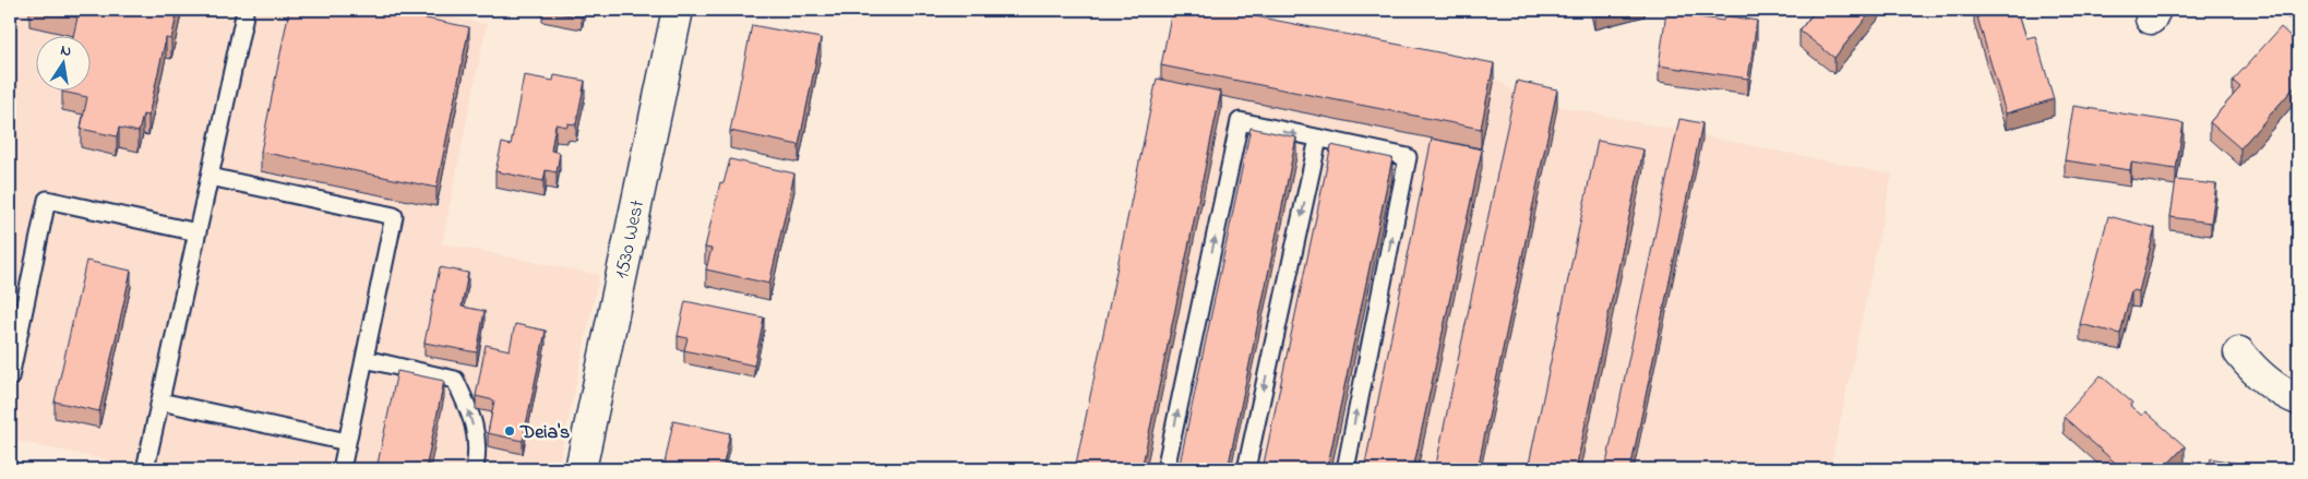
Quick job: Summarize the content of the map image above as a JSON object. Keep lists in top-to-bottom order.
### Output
{
  "streets": {
    "street": ["1530 West"]
  },
  "places": ["Deia's"],
  "north": "top"
}
